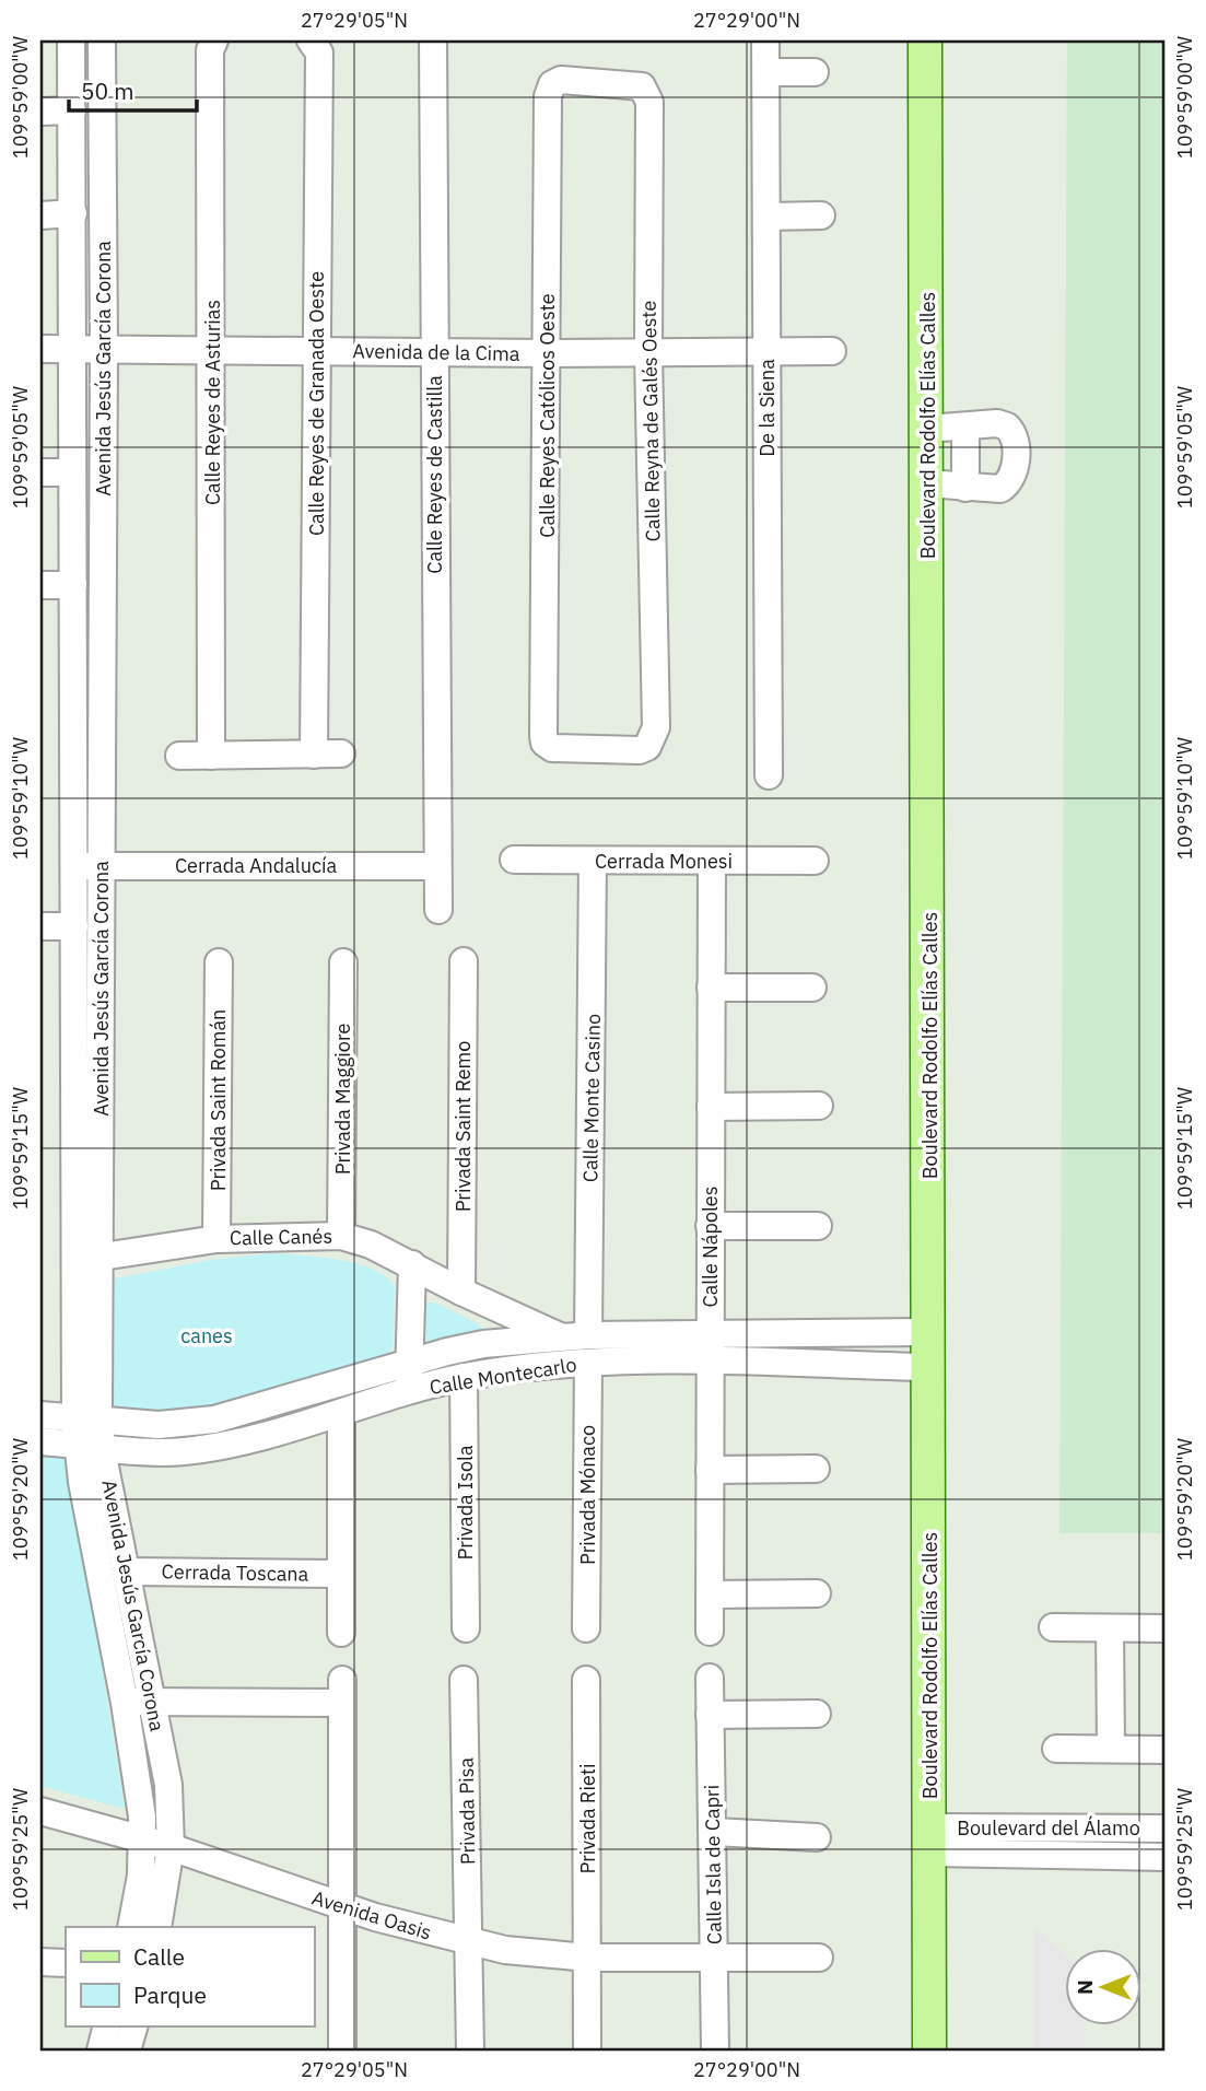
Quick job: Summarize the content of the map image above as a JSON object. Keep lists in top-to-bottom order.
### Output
{
  "streets": {
    "main road": ["Boulevard Rodolfo Elías Calles"],
    "street": [
      "Avenida de la Cima",
      "Avenida Jesús García Corona",
      "Calle Reyes de Asturias",
      "Calle Reyes de Granada Oeste",
      "De la Siena",
      "Calle Reyes Católicos Oeste",
      "Calle Reyna de Galés Oeste",
      "Calle Reyes de Castilla",
      "Cerrada Monesi",
      "Cerrada Andalucía",
      "Calle Monte Casino",
      "Privada Maggiore",
      "Privada Saint Román",
      "Privada Saint Remo",
      "Calle Canés",
      "Calle Nápoles",
      "Calle Montecarlo",
      "Privada Mónaco",
      "Privada Isola",
      "Cerrada Toscana",
      "Privada Pisa",
      "Privada Rieti",
      "Boulevard del Álamo",
      "Calle Isla de Capri",
      "Avenida Oasis"
    ]
  },
  "crossings": [
    ["Avenida de la Cima", "Avenida Jesús García Corona"],
    ["Avenida de la Cima", "Calle Reyes de Asturias"],
    ["Avenida de la Cima", "Calle Reyes de Granada Oeste"],
    ["Avenida de la Cima", "De la Siena"],
    ["Avenida de la Cima", "Calle Reyes Católicos Oeste"],
    ["Avenida de la Cima", "Calle Reyna de Galés Oeste"],
    ["Avenida de la Cima", "Calle Reyes de Castilla"],
    ["Avenida Jesús García Corona", "Cerrada Andalucía"],
    ["Avenida Jesús García Corona", "Calle Canés"],
    ["Avenida Jesús García Corona", "Calle Montecarlo"],
    ["Avenida Jesús García Corona", "Cerrada Toscana"],
    ["Avenida Jesús García Corona", "Avenida Oasis"],
    ["Calle Reyes Católicos Oeste", "Calle Reyna de Galés Oeste"],
    ["Boulevard Rodolfo Elías Calles", "Calle Montecarlo"],
    ["Boulevard Rodolfo Elías Calles", "Boulevard del Álamo"],
    ["Calle Reyes de Castilla", "Cerrada Andalucía"],
    ["Cerrada Monesi", "Calle Monte Casino"],
    ["Cerrada Monesi", "Calle Nápoles"],
    ["Calle Monte Casino", "Calle Montecarlo"],
    ["Privada Maggiore", "Calle Canés"],
    ["Privada Saint Román", "Calle Canés"],
    ["Privada Saint Remo", "Calle Canés"],
    ["Calle Canés", "Calle Montecarlo"],
    ["Calle Nápoles", "Calle Montecarlo"],
    ["Calle Montecarlo", "Privada Mónaco"],
    ["Calle Montecarlo", "Privada Isola"],
    ["Privada Pisa", "Avenida Oasis"],
    ["Privada Rieti", "Avenida Oasis"],
    ["Calle Isla de Capri", "Avenida Oasis"]
  ],
  "parks": ["canes"],
  "legend": ["Calle", "Parque"],
  "scale_bar": "50 m",
  "north": "left",
  "coordinates": [
    "27°29'05\"N",
    "27°29'00\"N",
    "109°59'00\"W",
    "109°59'05\"W",
    "109°59'10\"W",
    "109°59'15\"W",
    "109°59'20\"W",
    "109°59'25\"W"
  ]
}
